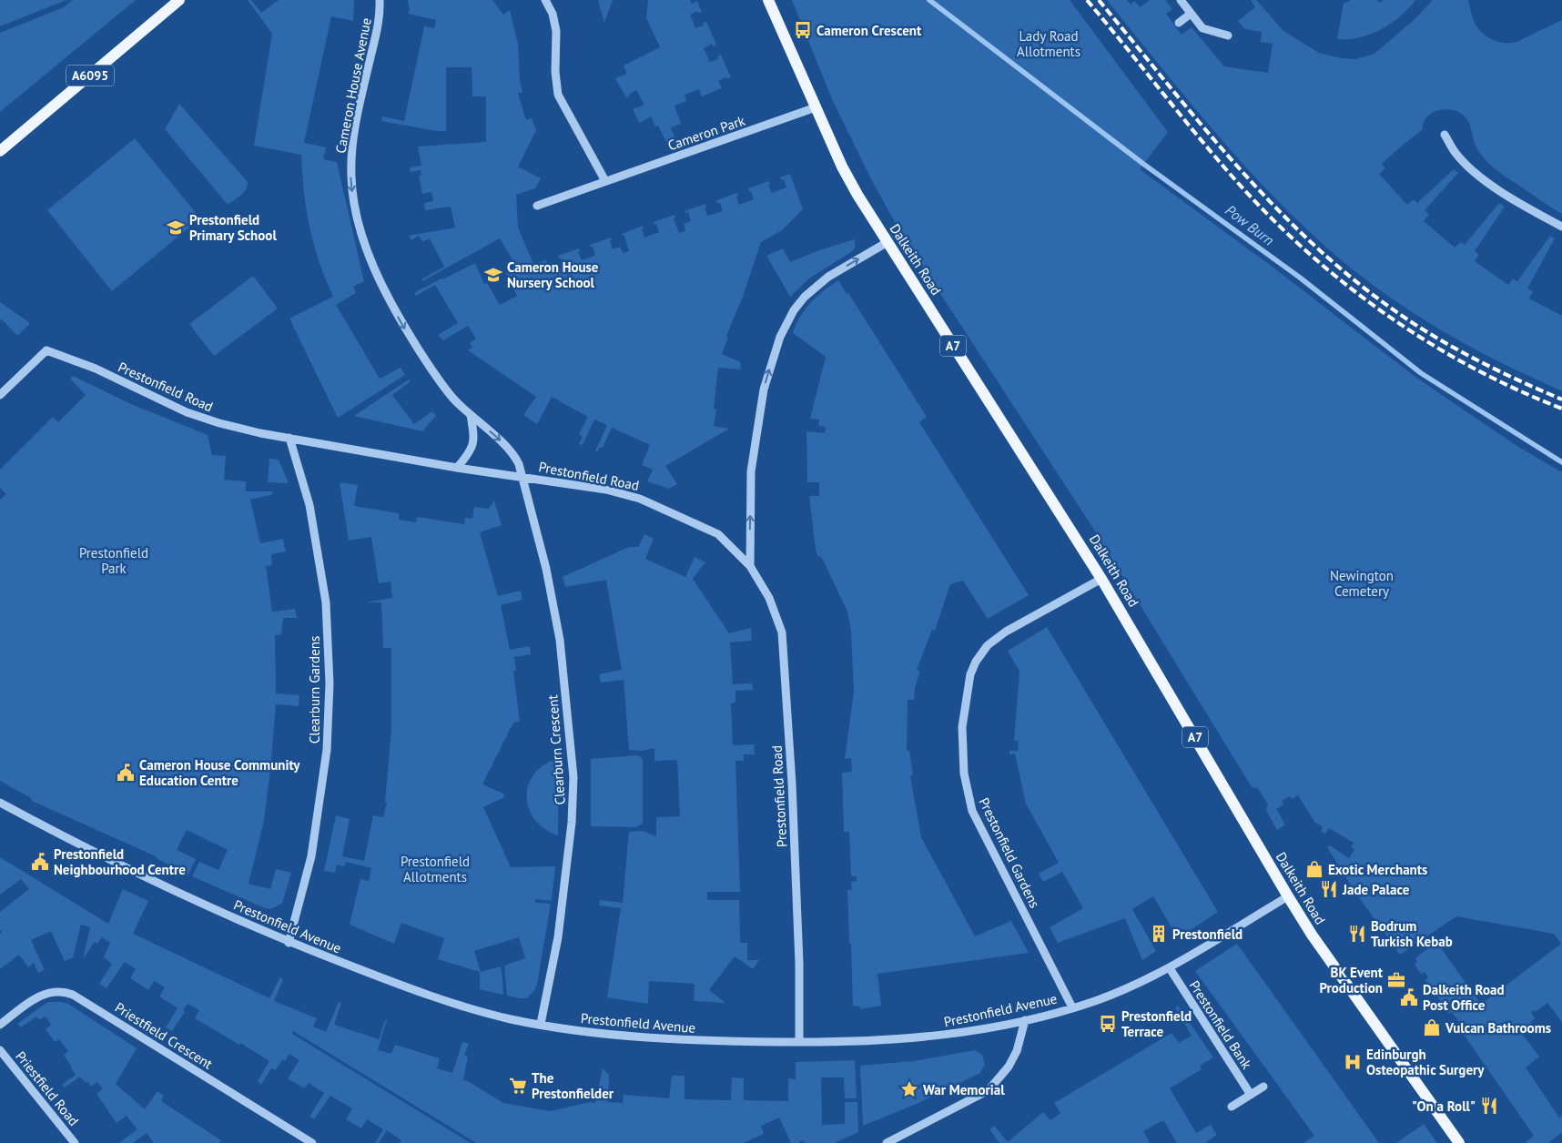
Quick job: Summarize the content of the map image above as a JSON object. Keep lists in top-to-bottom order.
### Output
{
  "streets": {
    "main road": ["A6095", "Dalkeith Road", "A7"],
    "street": [
      "Cameron House Avenue",
      "Cameron Park",
      "Prestonfield Road",
      "Clearburn Gardens",
      "Clearburn Crescent",
      "Prestonfield Gardens",
      "Prestonfield Avenue",
      "Prestonfield Bank",
      "Priestfield Crescent",
      "Priestfield Road"
    ]
  },
  "crossings": [
    ["Cameron House Avenue", "Prestonfield Road"],
    ["Cameron House Avenue", "Clearburn Crescent"],
    ["Cameron Park", "Dalkeith Road"],
    ["Dalkeith Road", "Prestonfield Gardens"],
    ["Dalkeith Road", "Prestonfield Avenue"],
    ["Prestonfield Road", "Clearburn Gardens"],
    ["Prestonfield Road", "Clearburn Crescent"],
    ["Prestonfield Road", "Prestonfield Avenue"],
    ["Clearburn Gardens", "Prestonfield Avenue"],
    ["Clearburn Crescent", "Prestonfield Avenue"],
    ["Prestonfield Gardens", "Prestonfield Avenue"],
    ["Prestonfield Avenue", "Prestonfield Bank"]
  ],
  "one_way": ["Cameron House Avenue"],
  "water": ["Pow Burn"],
  "parks": [
    "Lady Road Allotments",
    "Prestonfield Park",
    "Newington Cemetery",
    "Prestonfield Allotments"
  ],
  "places": {
    "bus stop": ["Cameron Crescent", "Prestonfield Terrace"],
    "school or university": ["Prestonfield Primary School", "Cameron House Nursery School"],
    "public building": ["Cameron House Community Education Centre", "Prestonfield Neighbourhood Centre", "Dalkeith Road Post Office"],
    "shop": ["Exotic Merchants", "Vulcan Bathrooms"],
    "restaurant": ["Jade Palace", "Bodrum Turkish Kebab", "\"On a Roll\""],
    "building": ["Prestonfield"],
    "office": ["BK Event Production"],
    "hospital": ["Edinburgh Osteopathic Surgery"],
    "supermarket": ["The Prestonfielder"],
    "place": ["War Memorial"]
  }
}
